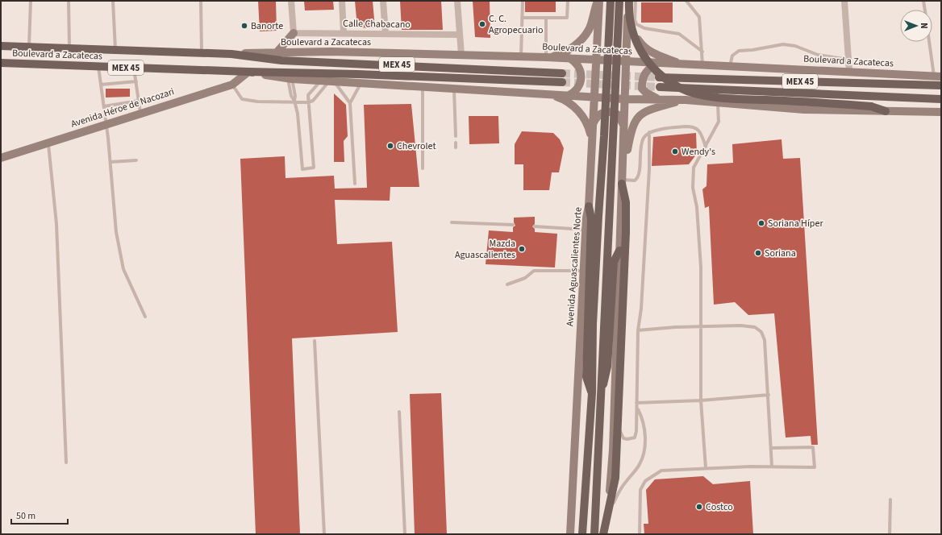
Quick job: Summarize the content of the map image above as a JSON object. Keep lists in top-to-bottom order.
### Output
{
  "streets": {
    "main road": [
      "Boulevard a Zacatecas",
      "MEX 45",
      "Avenida Héroe de Nacozari",
      "Avenida Aguascalientes Norte"
    ],
    "street": ["Calle Chabacano"]
  },
  "crossings": [
    ["Boulevard a Zacatecas", "Avenida Héroe de Nacozari"],
    ["Boulevard a Zacatecas", "Avenida Aguascalientes Norte"]
  ],
  "places": [
    "C. C. Agropecuario",
    "Banorte",
    "Chevrolet",
    "Wendy's",
    "Soriana Híper",
    "Mazda Aguascalientes",
    "Soriana",
    "Costco"
  ],
  "scale_bar": "50 m",
  "north": "right"
}
